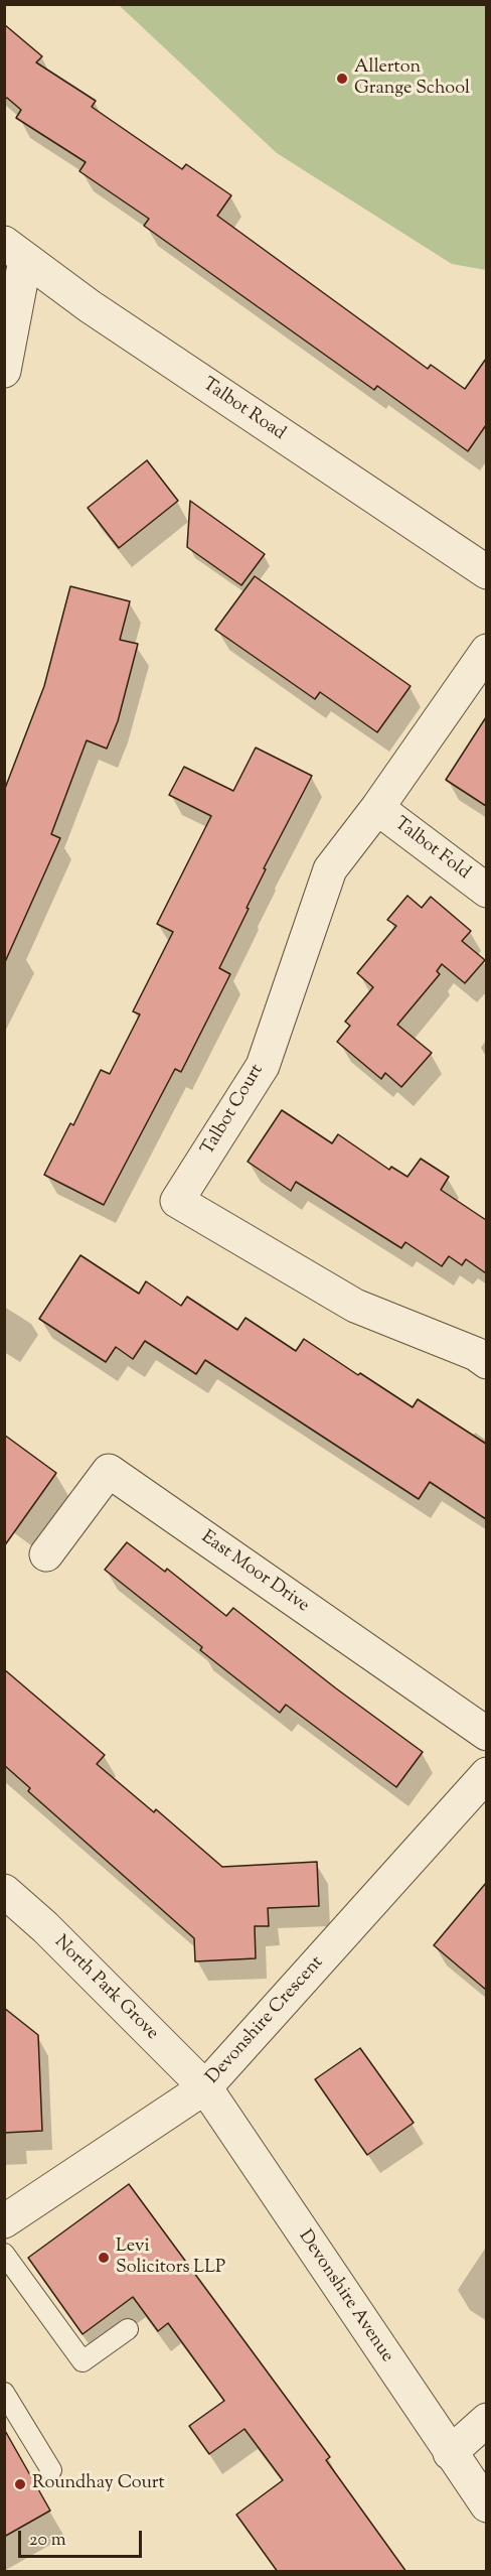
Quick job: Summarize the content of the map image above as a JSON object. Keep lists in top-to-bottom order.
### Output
{
  "streets": {
    "street": [
      "Talbot Road",
      "Talbot Fold",
      "Talbot Court",
      "East Moor Drive",
      "North Park Grove",
      "Devonshire Crescent",
      "Devonshire Avenue"
    ]
  },
  "crossings": [
    ["Talbot Fold", "Talbot Court"],
    ["North Park Grove", "Devonshire Crescent"],
    ["North Park Grove", "Devonshire Avenue"],
    ["Devonshire Crescent", "Devonshire Avenue"]
  ],
  "places": ["Allerton Grange School", "Levi Solicitors LLP", "Roundhay Court"],
  "scale_bar": "20 m"
}
